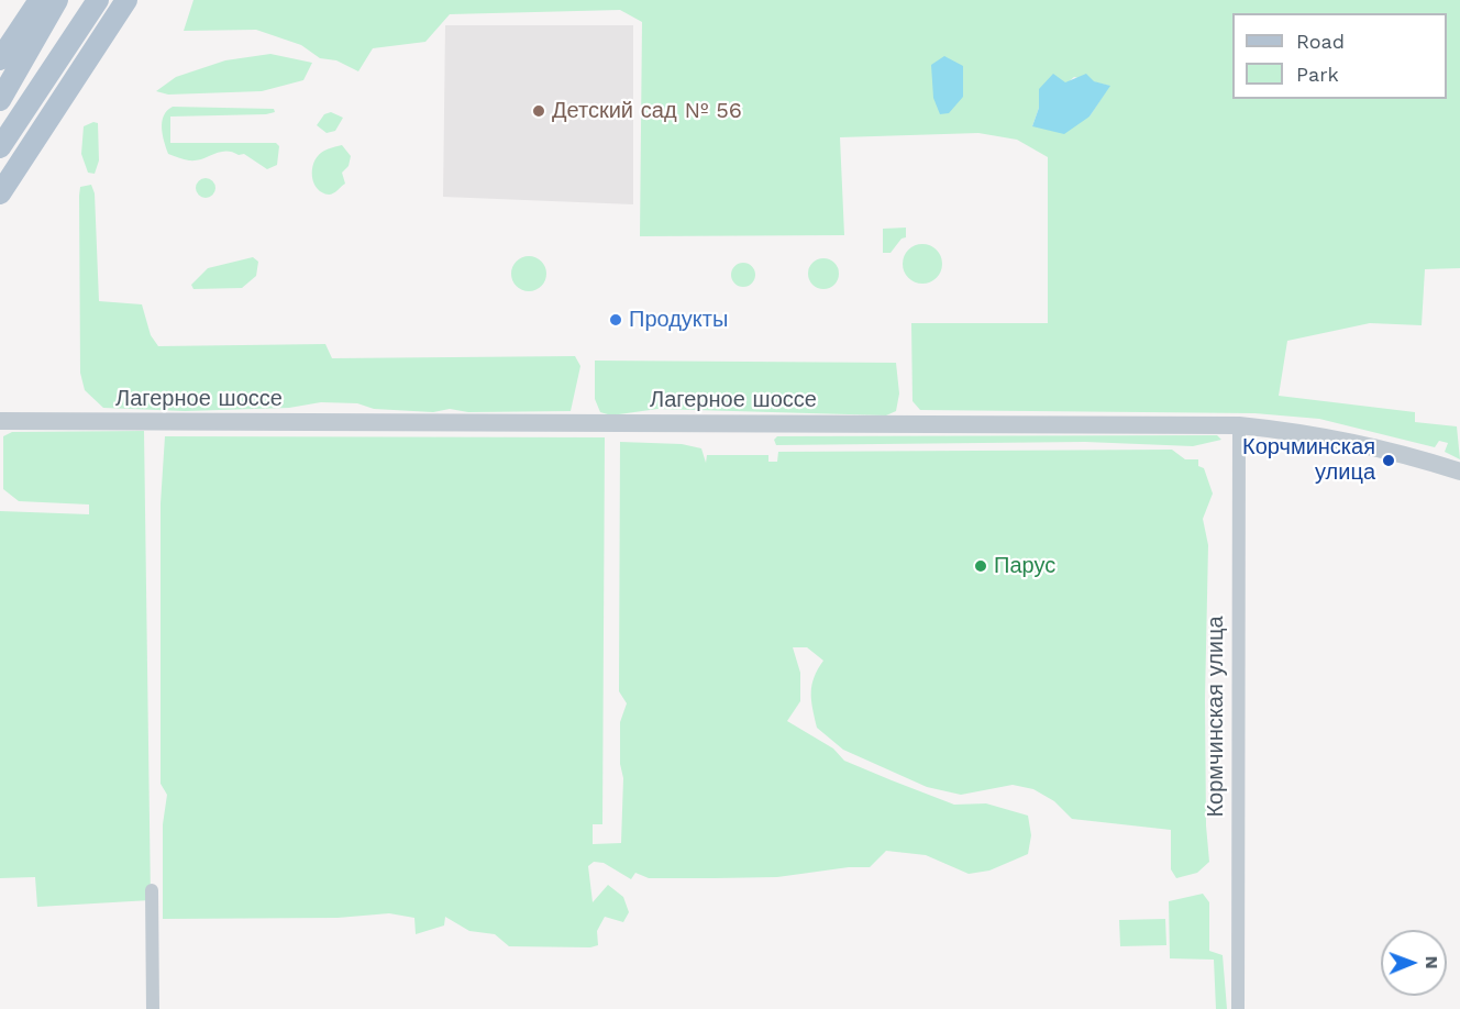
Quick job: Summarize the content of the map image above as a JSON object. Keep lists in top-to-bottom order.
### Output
{
  "streets": {
    "street": ["Лагерное шоссе", "Кормчинская улица"]
  },
  "crossings": [
    ["Лагерное шоссе", "Кормчинская улица"]
  ],
  "places": [
    "Детский сад № 56",
    "Продукты",
    "Корчминская улица",
    "Парус"
  ],
  "legend": ["Road", "Park"],
  "north": "right"
}
